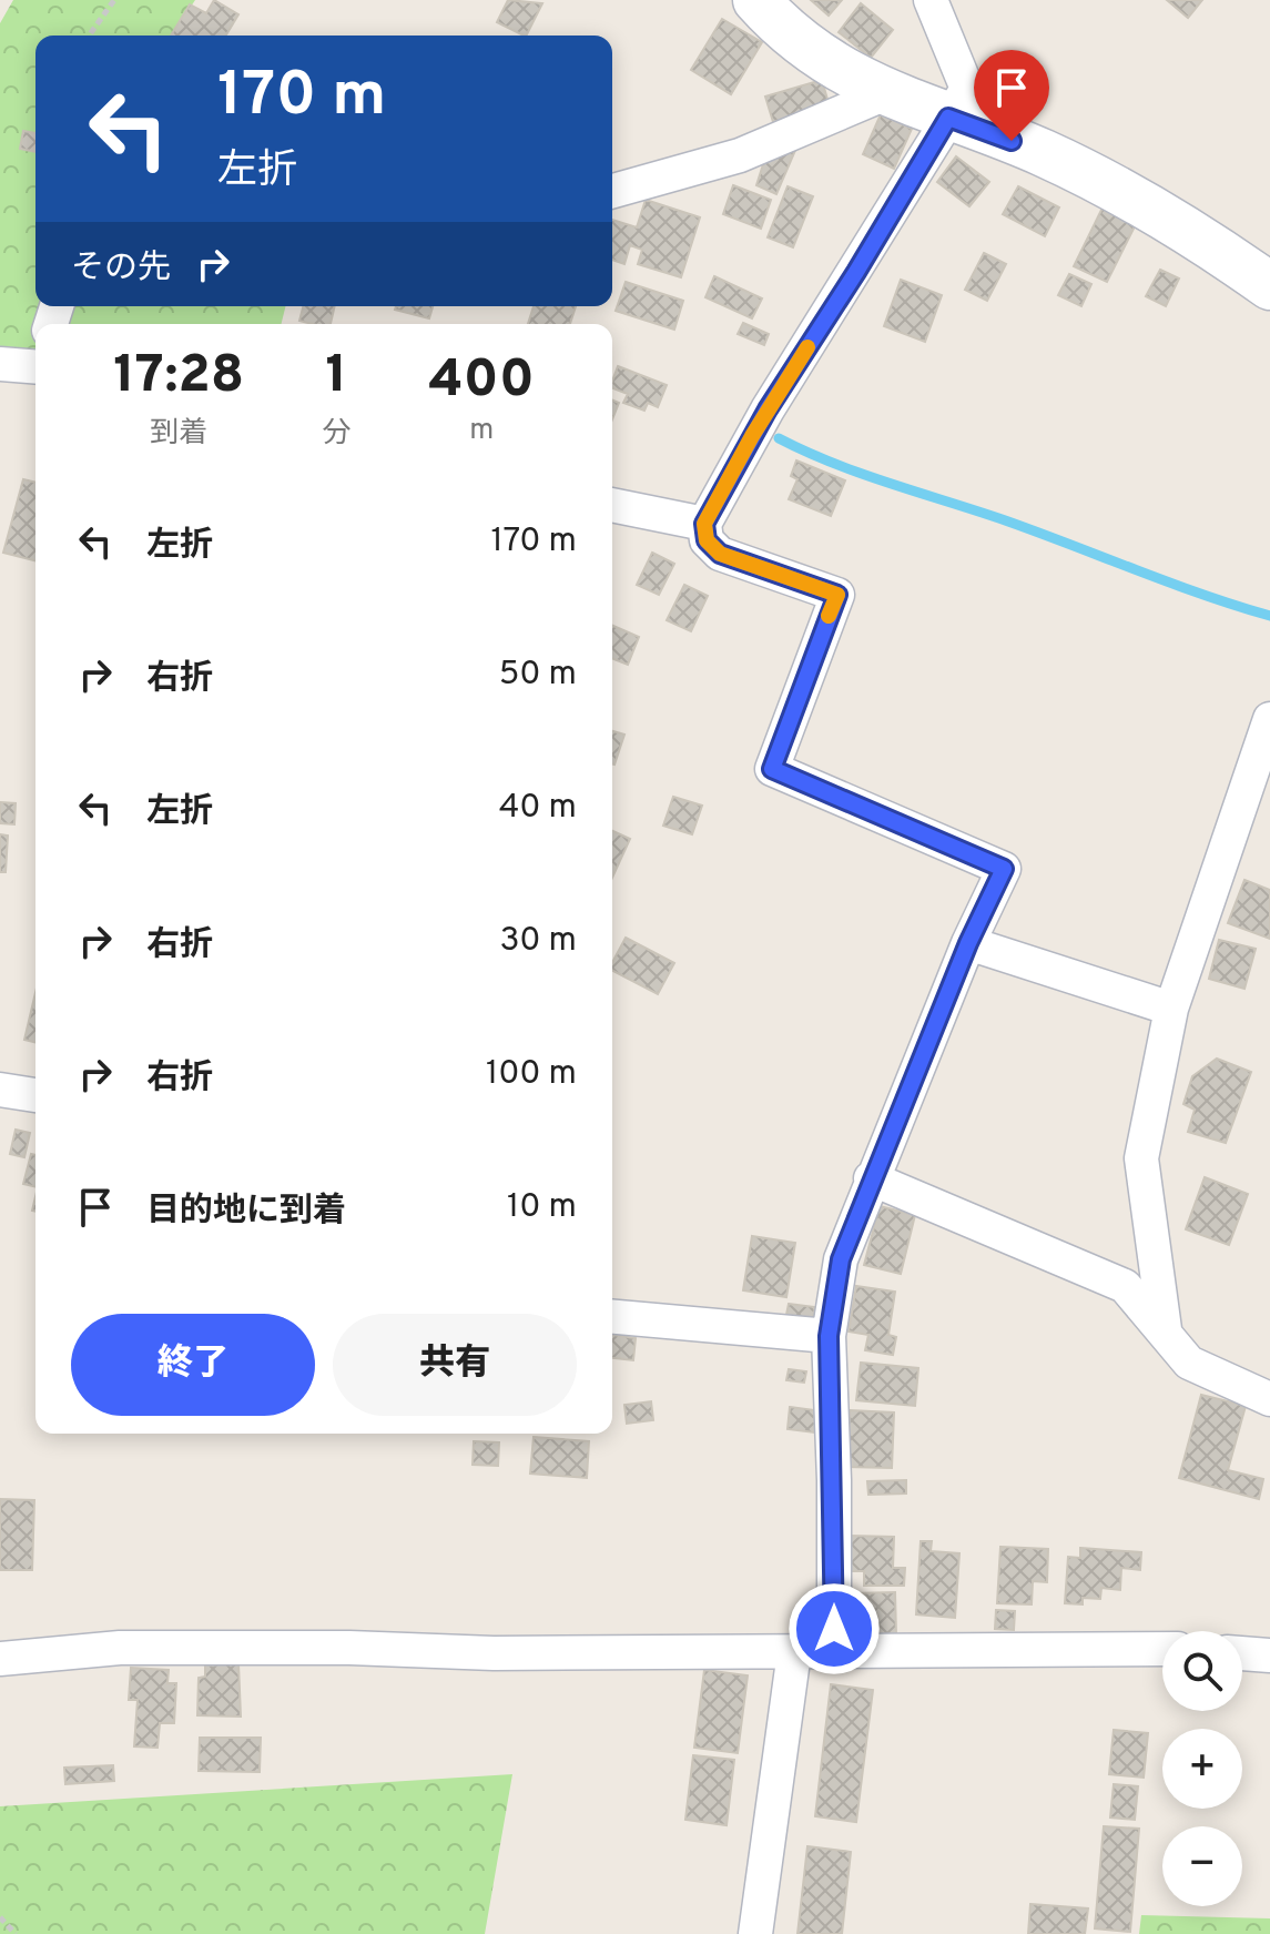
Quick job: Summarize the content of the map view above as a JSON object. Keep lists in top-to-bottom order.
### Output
{
  "page": {
    "turn": ["170 m", "左折"],
    "then": "その先",
    "eta": [
      "17:28",
      "到着",
      "1",
      "分",
      "400",
      "m"
    ],
    "list": [
      {
        "name": "左折",
        "value": "170 m"
      },
      {
        "name": "右折",
        "value": "50 m"
      },
      {
        "name": "左折",
        "value": "40 m"
      },
      {
        "name": "右折",
        "value": "30 m"
      },
      {
        "name": "右折",
        "value": "100 m"
      },
      {
        "name": "目的地に到着",
        "value": "10 m"
      }
    ],
    "buttons": ["終了", "共有"],
    "map_buttons": ["+", "−"]
  }
}
